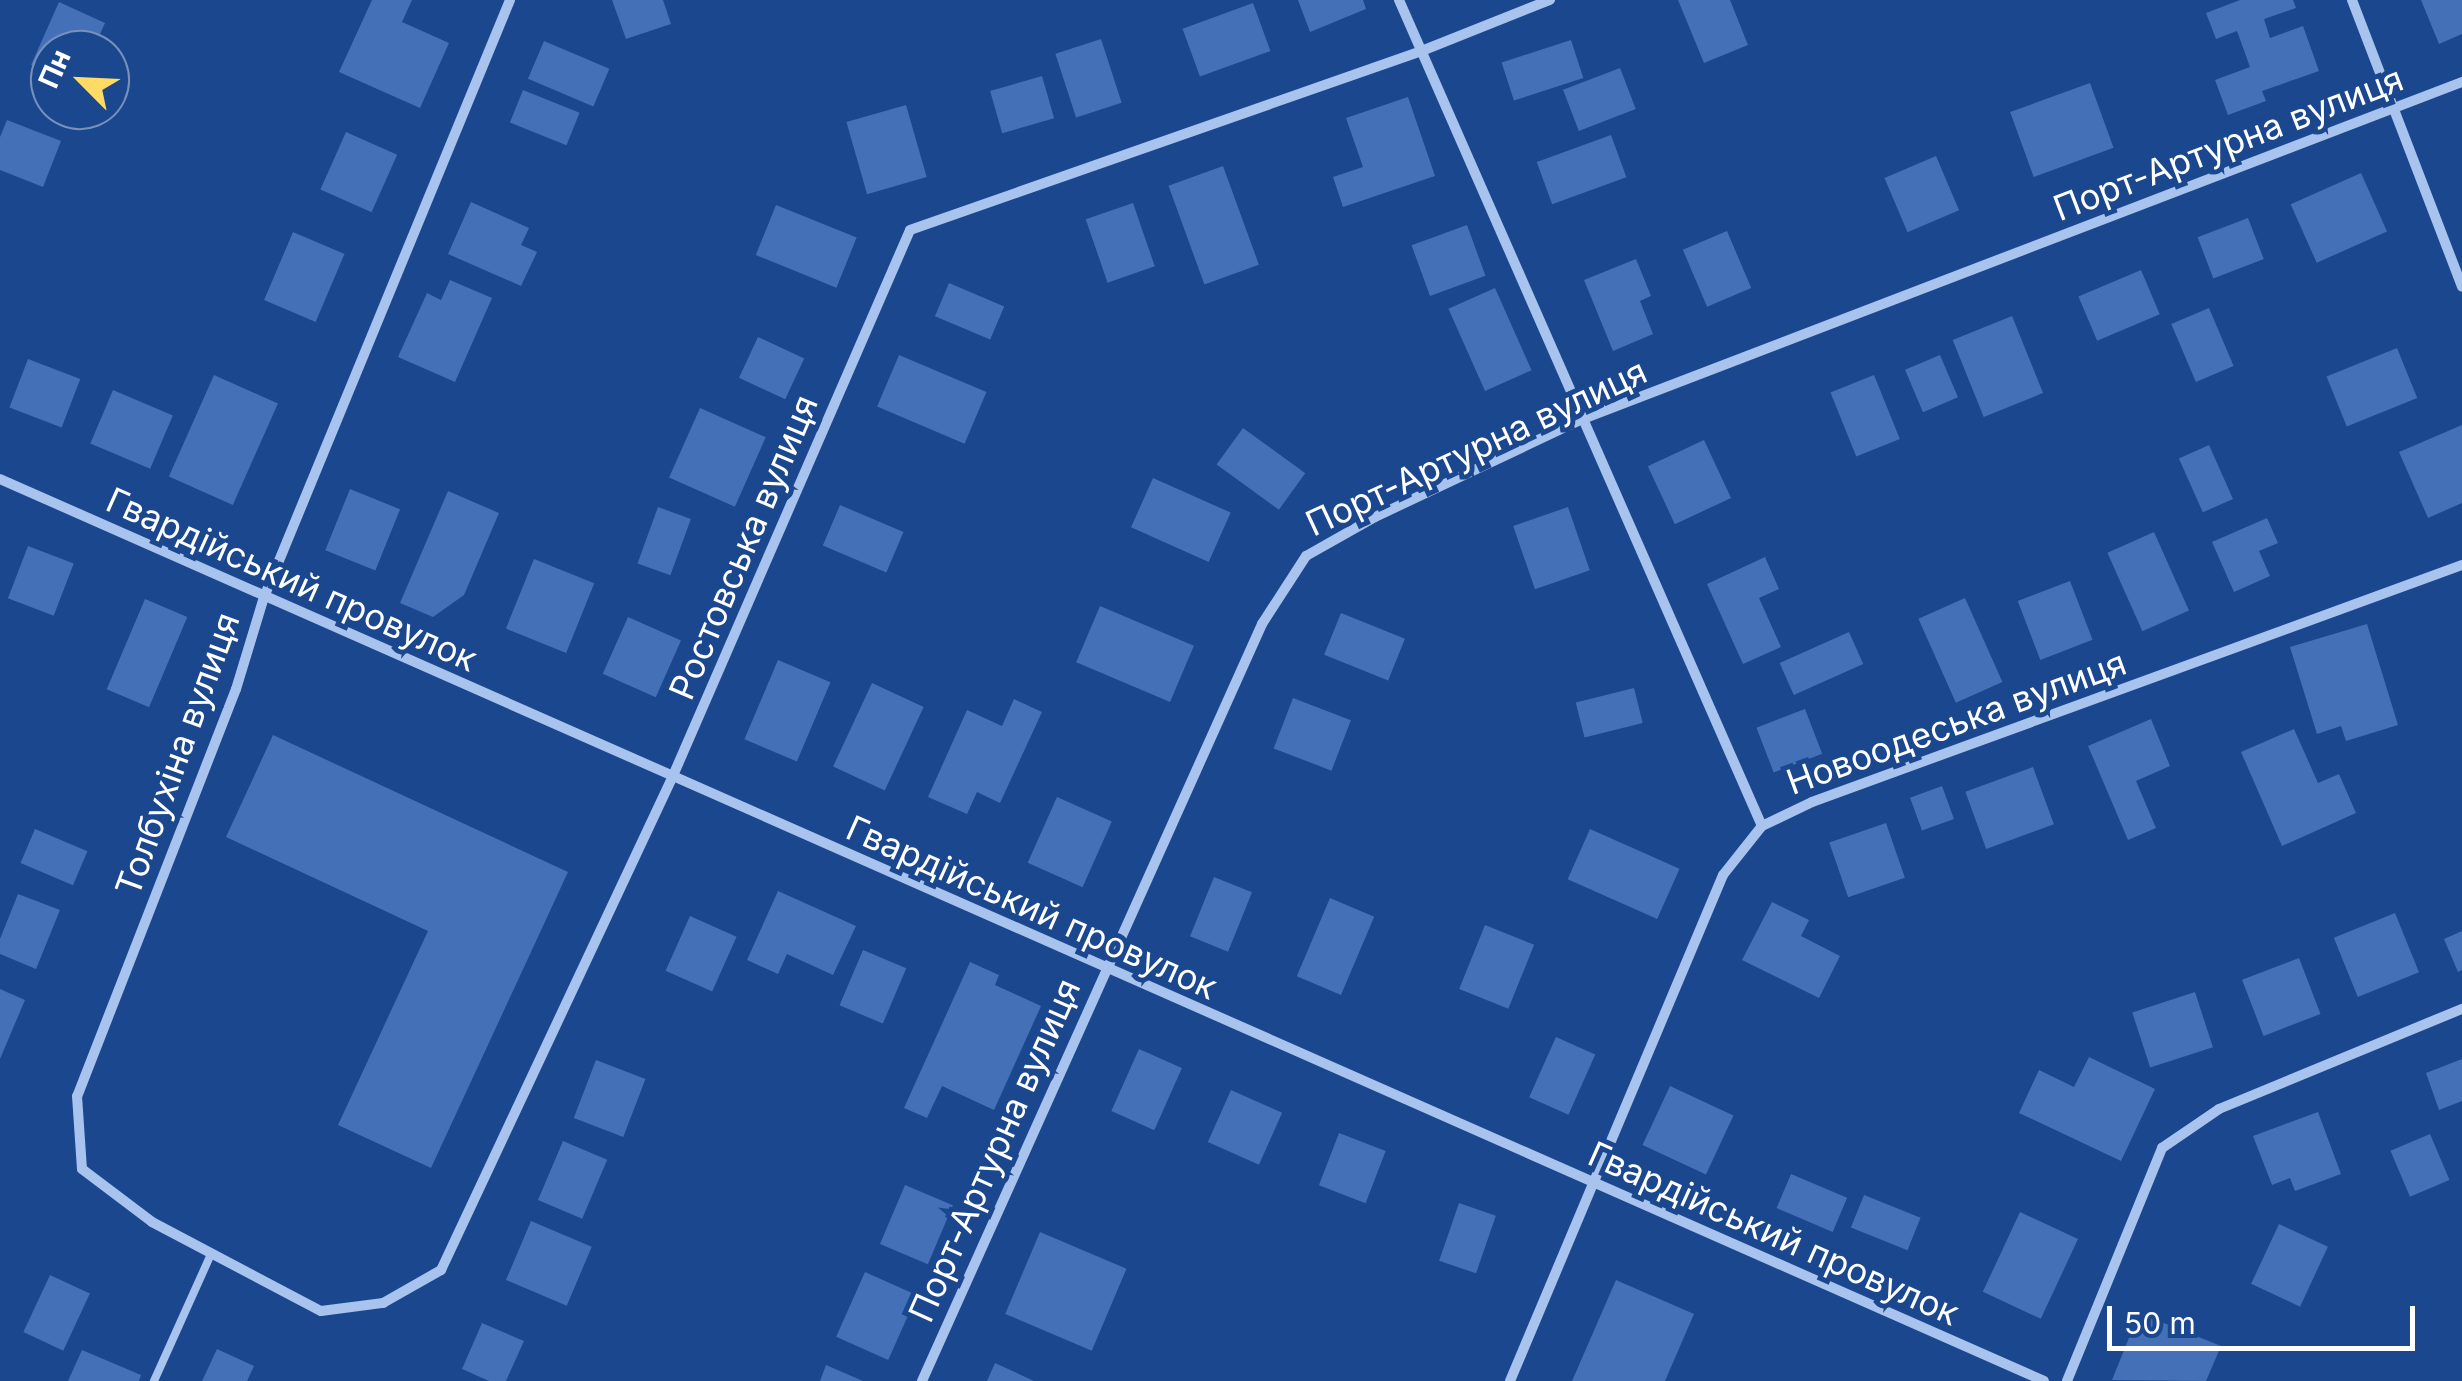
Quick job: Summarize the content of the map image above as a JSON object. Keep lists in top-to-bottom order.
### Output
{
  "streets": {
    "street": [
      "Порт-Артурна вулиця",
      "Ростовська вулиця",
      "Гвардійський провулок",
      "Новоодеська вулиця",
      "Толбухіна вулиця"
    ]
  },
  "crossings": [
    ["Порт-Артурна вулиця", "Гвардійський провулок"],
    ["Ростовська вулиця", "Гвардійський провулок"],
    ["Ростовська вулиця", "Толбухіна вулиця"],
    ["Гвардійський провулок", "Новоодеська вулиця"],
    ["Гвардійський провулок", "Толбухіна вулиця"]
  ],
  "scale_bar": "50 m",
  "north": "top left"
}
